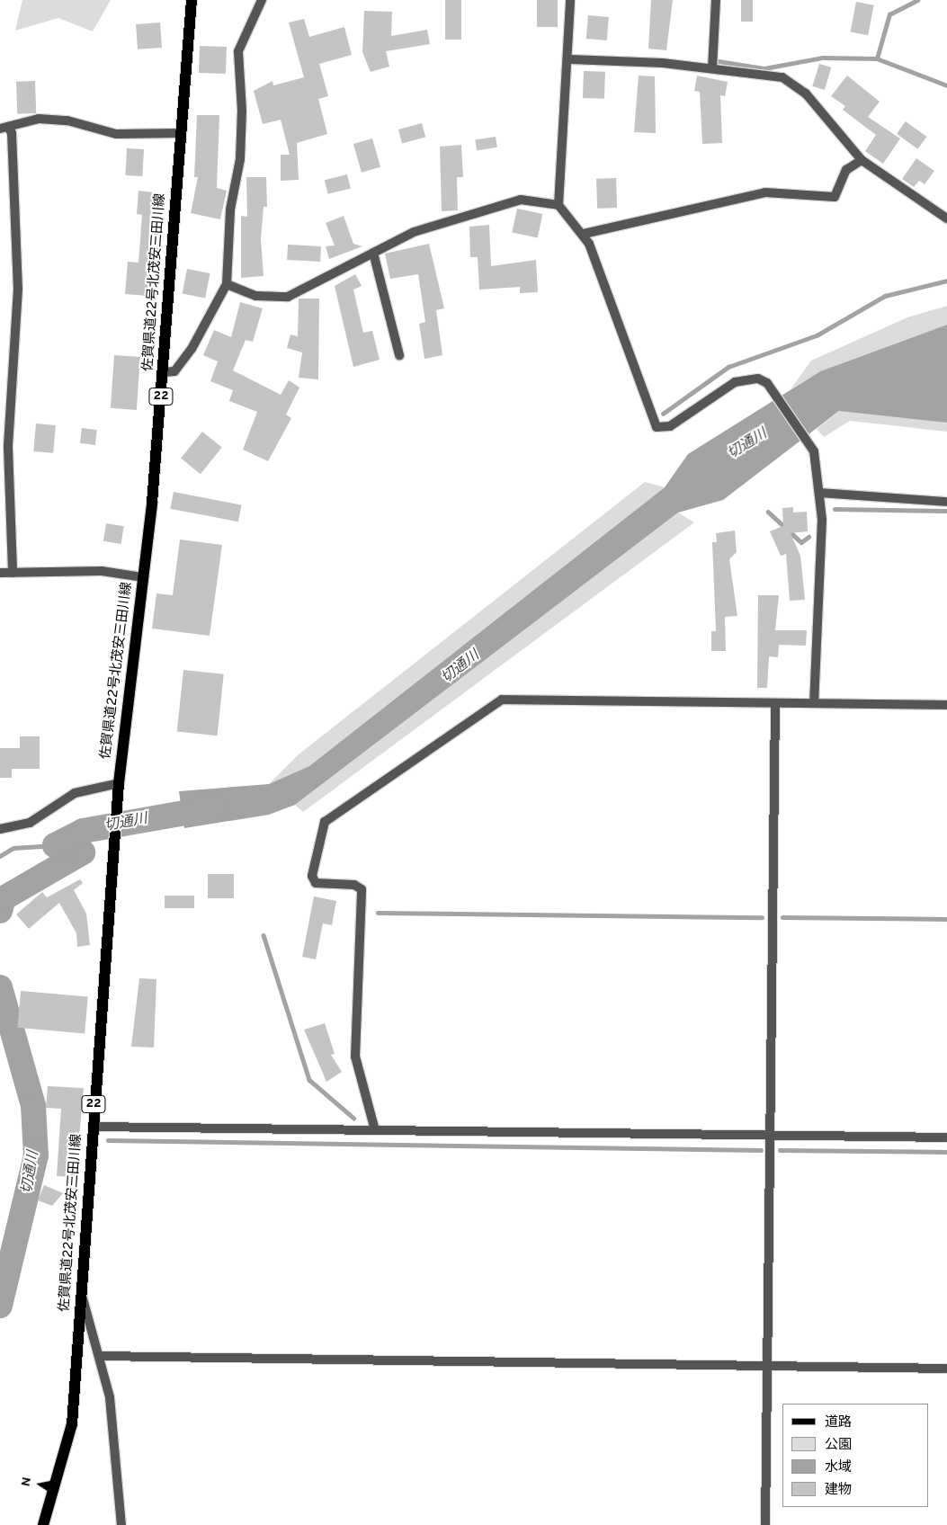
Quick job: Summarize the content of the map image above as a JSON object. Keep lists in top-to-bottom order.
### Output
{
  "streets": {
    "main road": ["佐賀県道22号北茂安三田川線", "22"]
  },
  "water": ["切通川"],
  "legend": [
    "道路",
    "公園",
    "水域",
    "建物"
  ],
  "north": "left"
}
